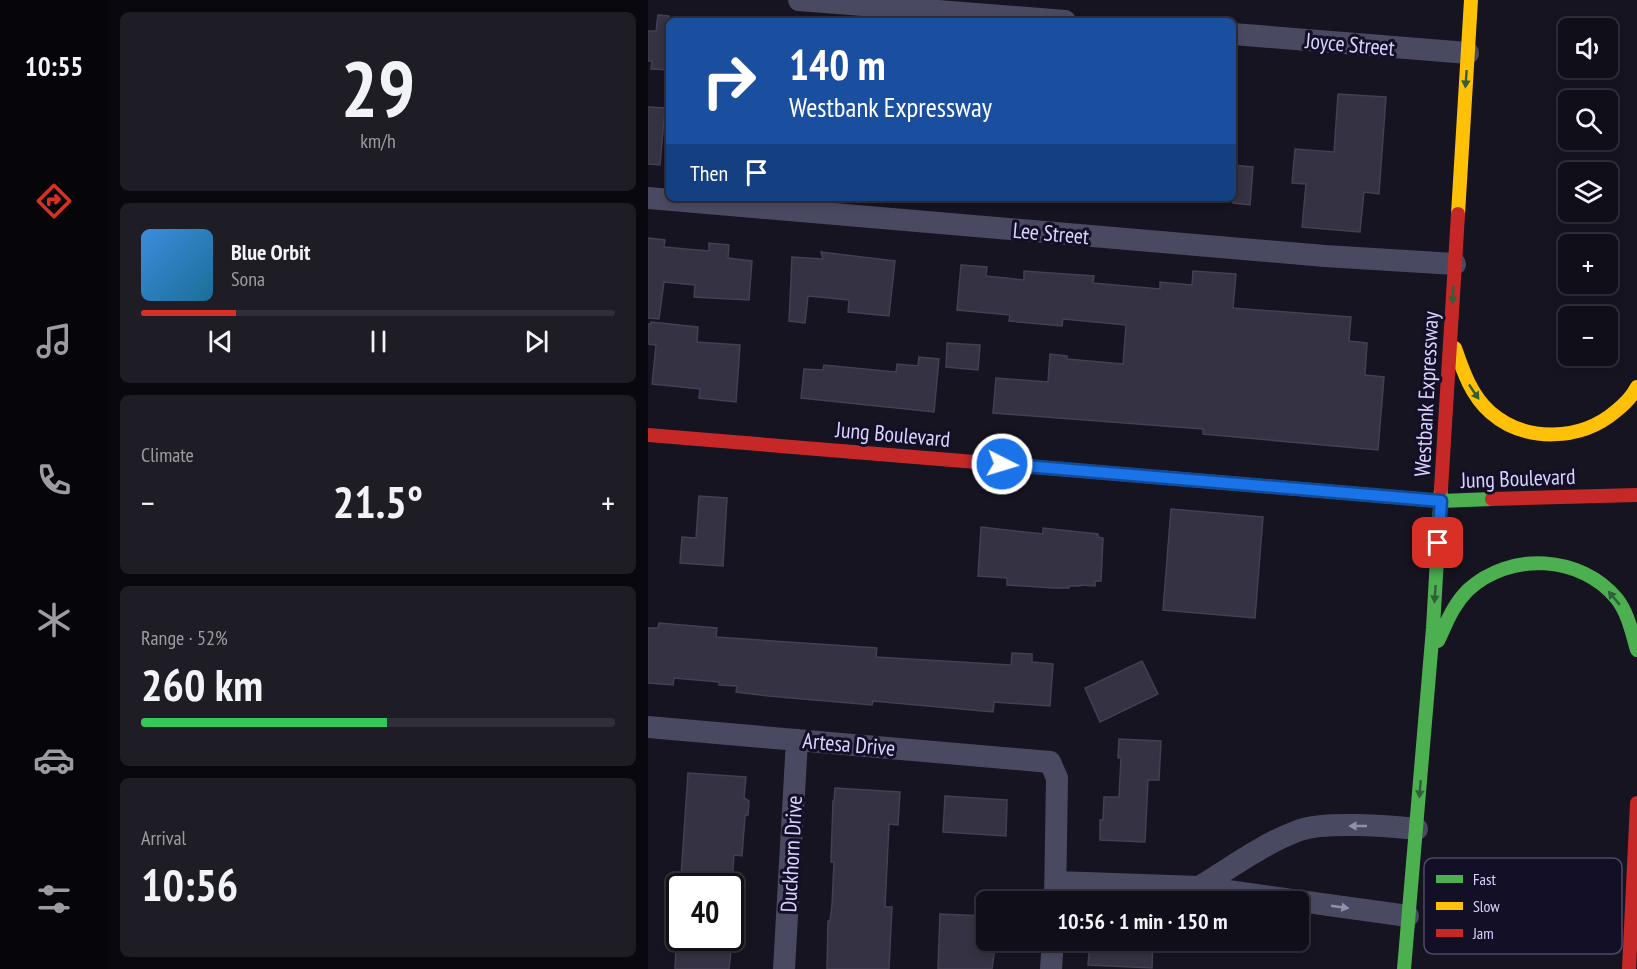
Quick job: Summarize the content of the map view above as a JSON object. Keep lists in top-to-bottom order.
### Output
{
  "streets": {
    "main road": ["Westbank Expressway", "Jung Boulevard"],
    "street": [
      "Joyce Street",
      "Lee Street",
      "Artesa Drive",
      "Duckhorn Drive"
    ]
  },
  "crossings": [
    ["Joyce Street", "Westbank Expressway"],
    ["Lee Street", "Westbank Expressway"],
    ["Westbank Expressway", "Jung Boulevard"],
    ["Artesa Drive", "Duckhorn Drive"]
  ],
  "one_way": ["Westbank Expressway"],
  "legend": ["Fast", "Slow", "Jam"],
  "page": {
    "tabs": "10:55",
    "tile": [
      ["29", "km/h"],
      "Climate",
      ["Range · 52%", "260 km"],
      ["Arrival", "10:56"]
    ],
    "map_buttons": ["+", "−"],
    "turn": ["140 m", "Westbank Expressway"],
    "then": "Then",
    "song": ["Blue Orbit", "Sona"],
    "heat": ["−", "21.5°", "+"],
    "limit": "40",
    "trip": "10:56 · 1 min · 150 m"
  }
}
